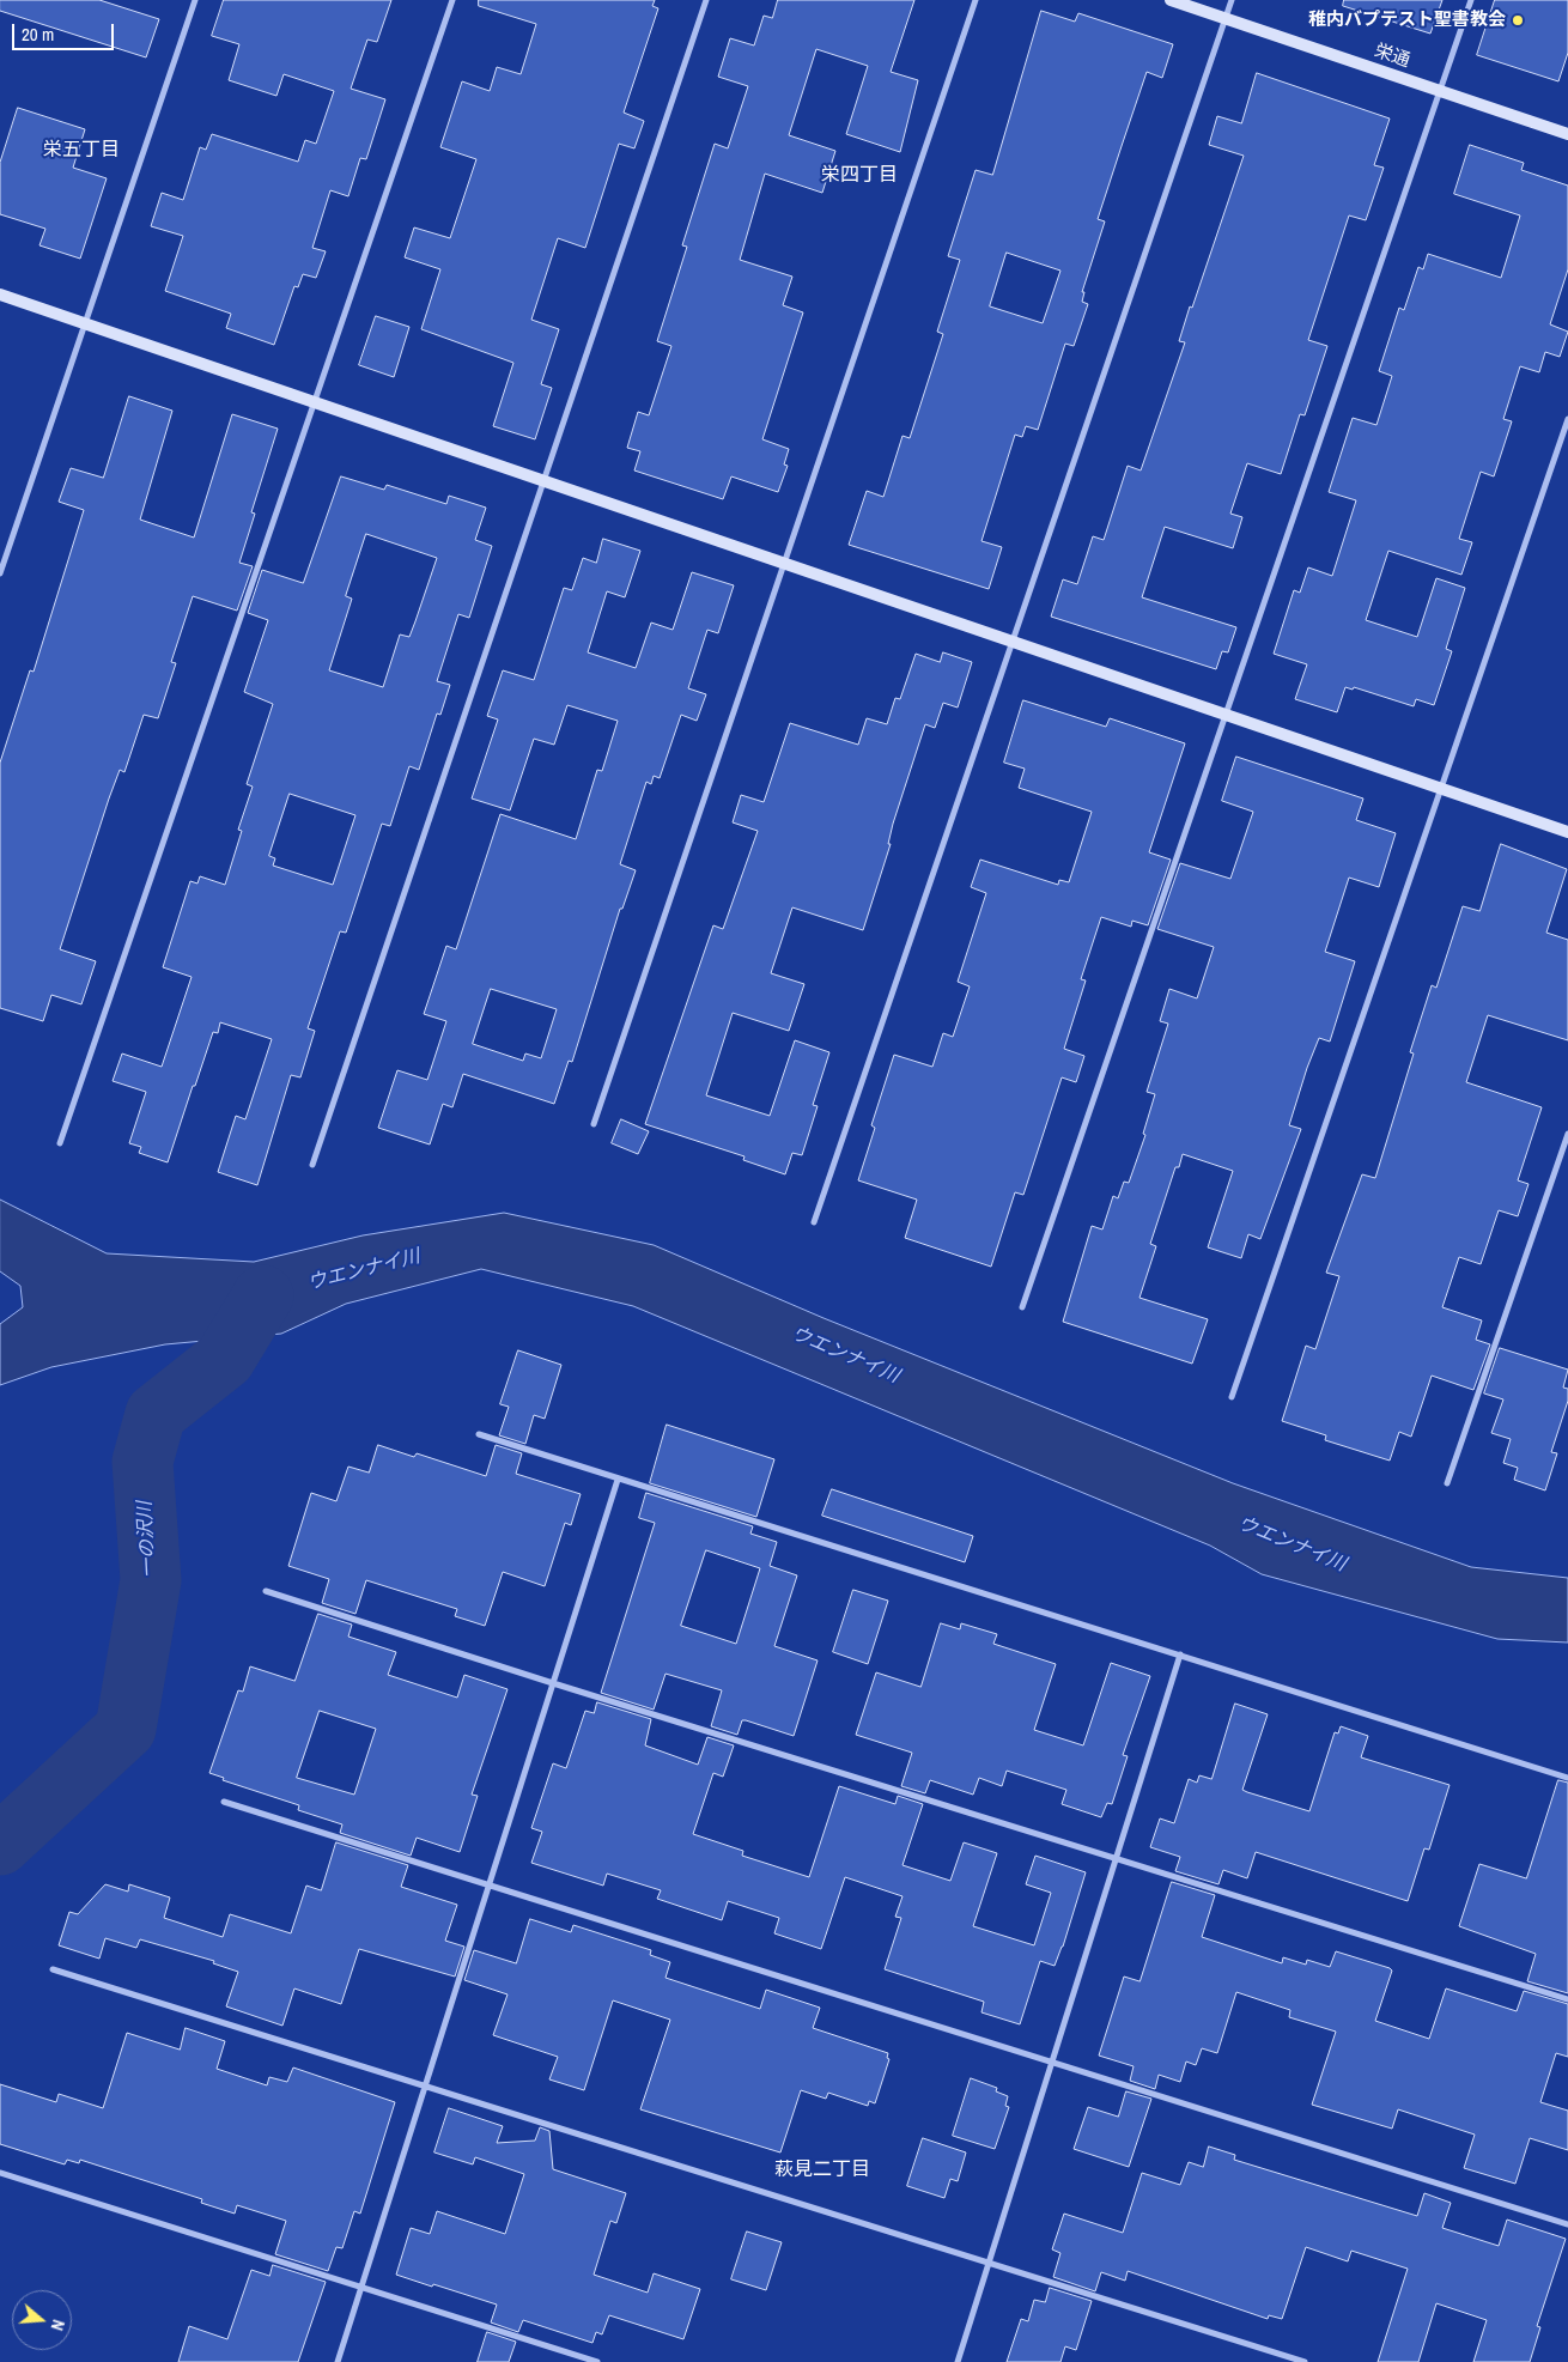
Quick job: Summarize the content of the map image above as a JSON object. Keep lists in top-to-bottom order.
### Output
{
  "streets": {
    "street": ["栄通"]
  },
  "districts": ["栄五丁目", "栄四丁目", "萩見二丁目"],
  "water": ["ウエンナイ川", "一の沢川"],
  "places": ["稚内バプテスト聖書教会"],
  "scale_bar": "20 m",
  "north": "right"
}
